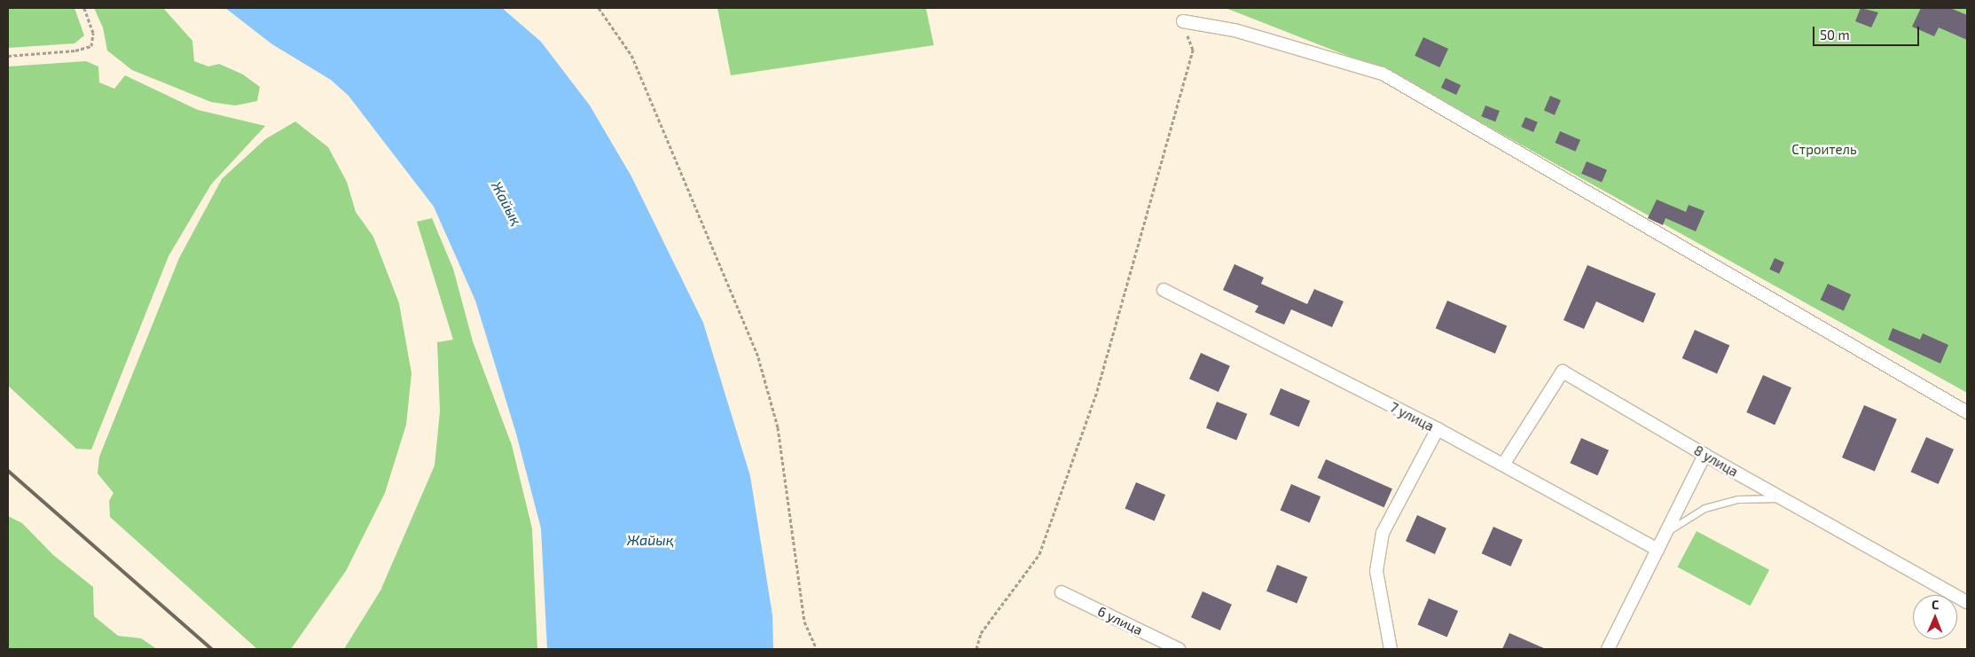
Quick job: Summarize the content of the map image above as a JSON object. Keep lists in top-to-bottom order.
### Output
{
  "streets": {
    "street": ["7 улица", "8 улица", "6 улица"]
  },
  "crossings": [
    ["7 улица", "8 улица"]
  ],
  "water": ["Жайық"],
  "parks": ["Строитель"],
  "scale_bar": "50 m",
  "north": "top"
}
